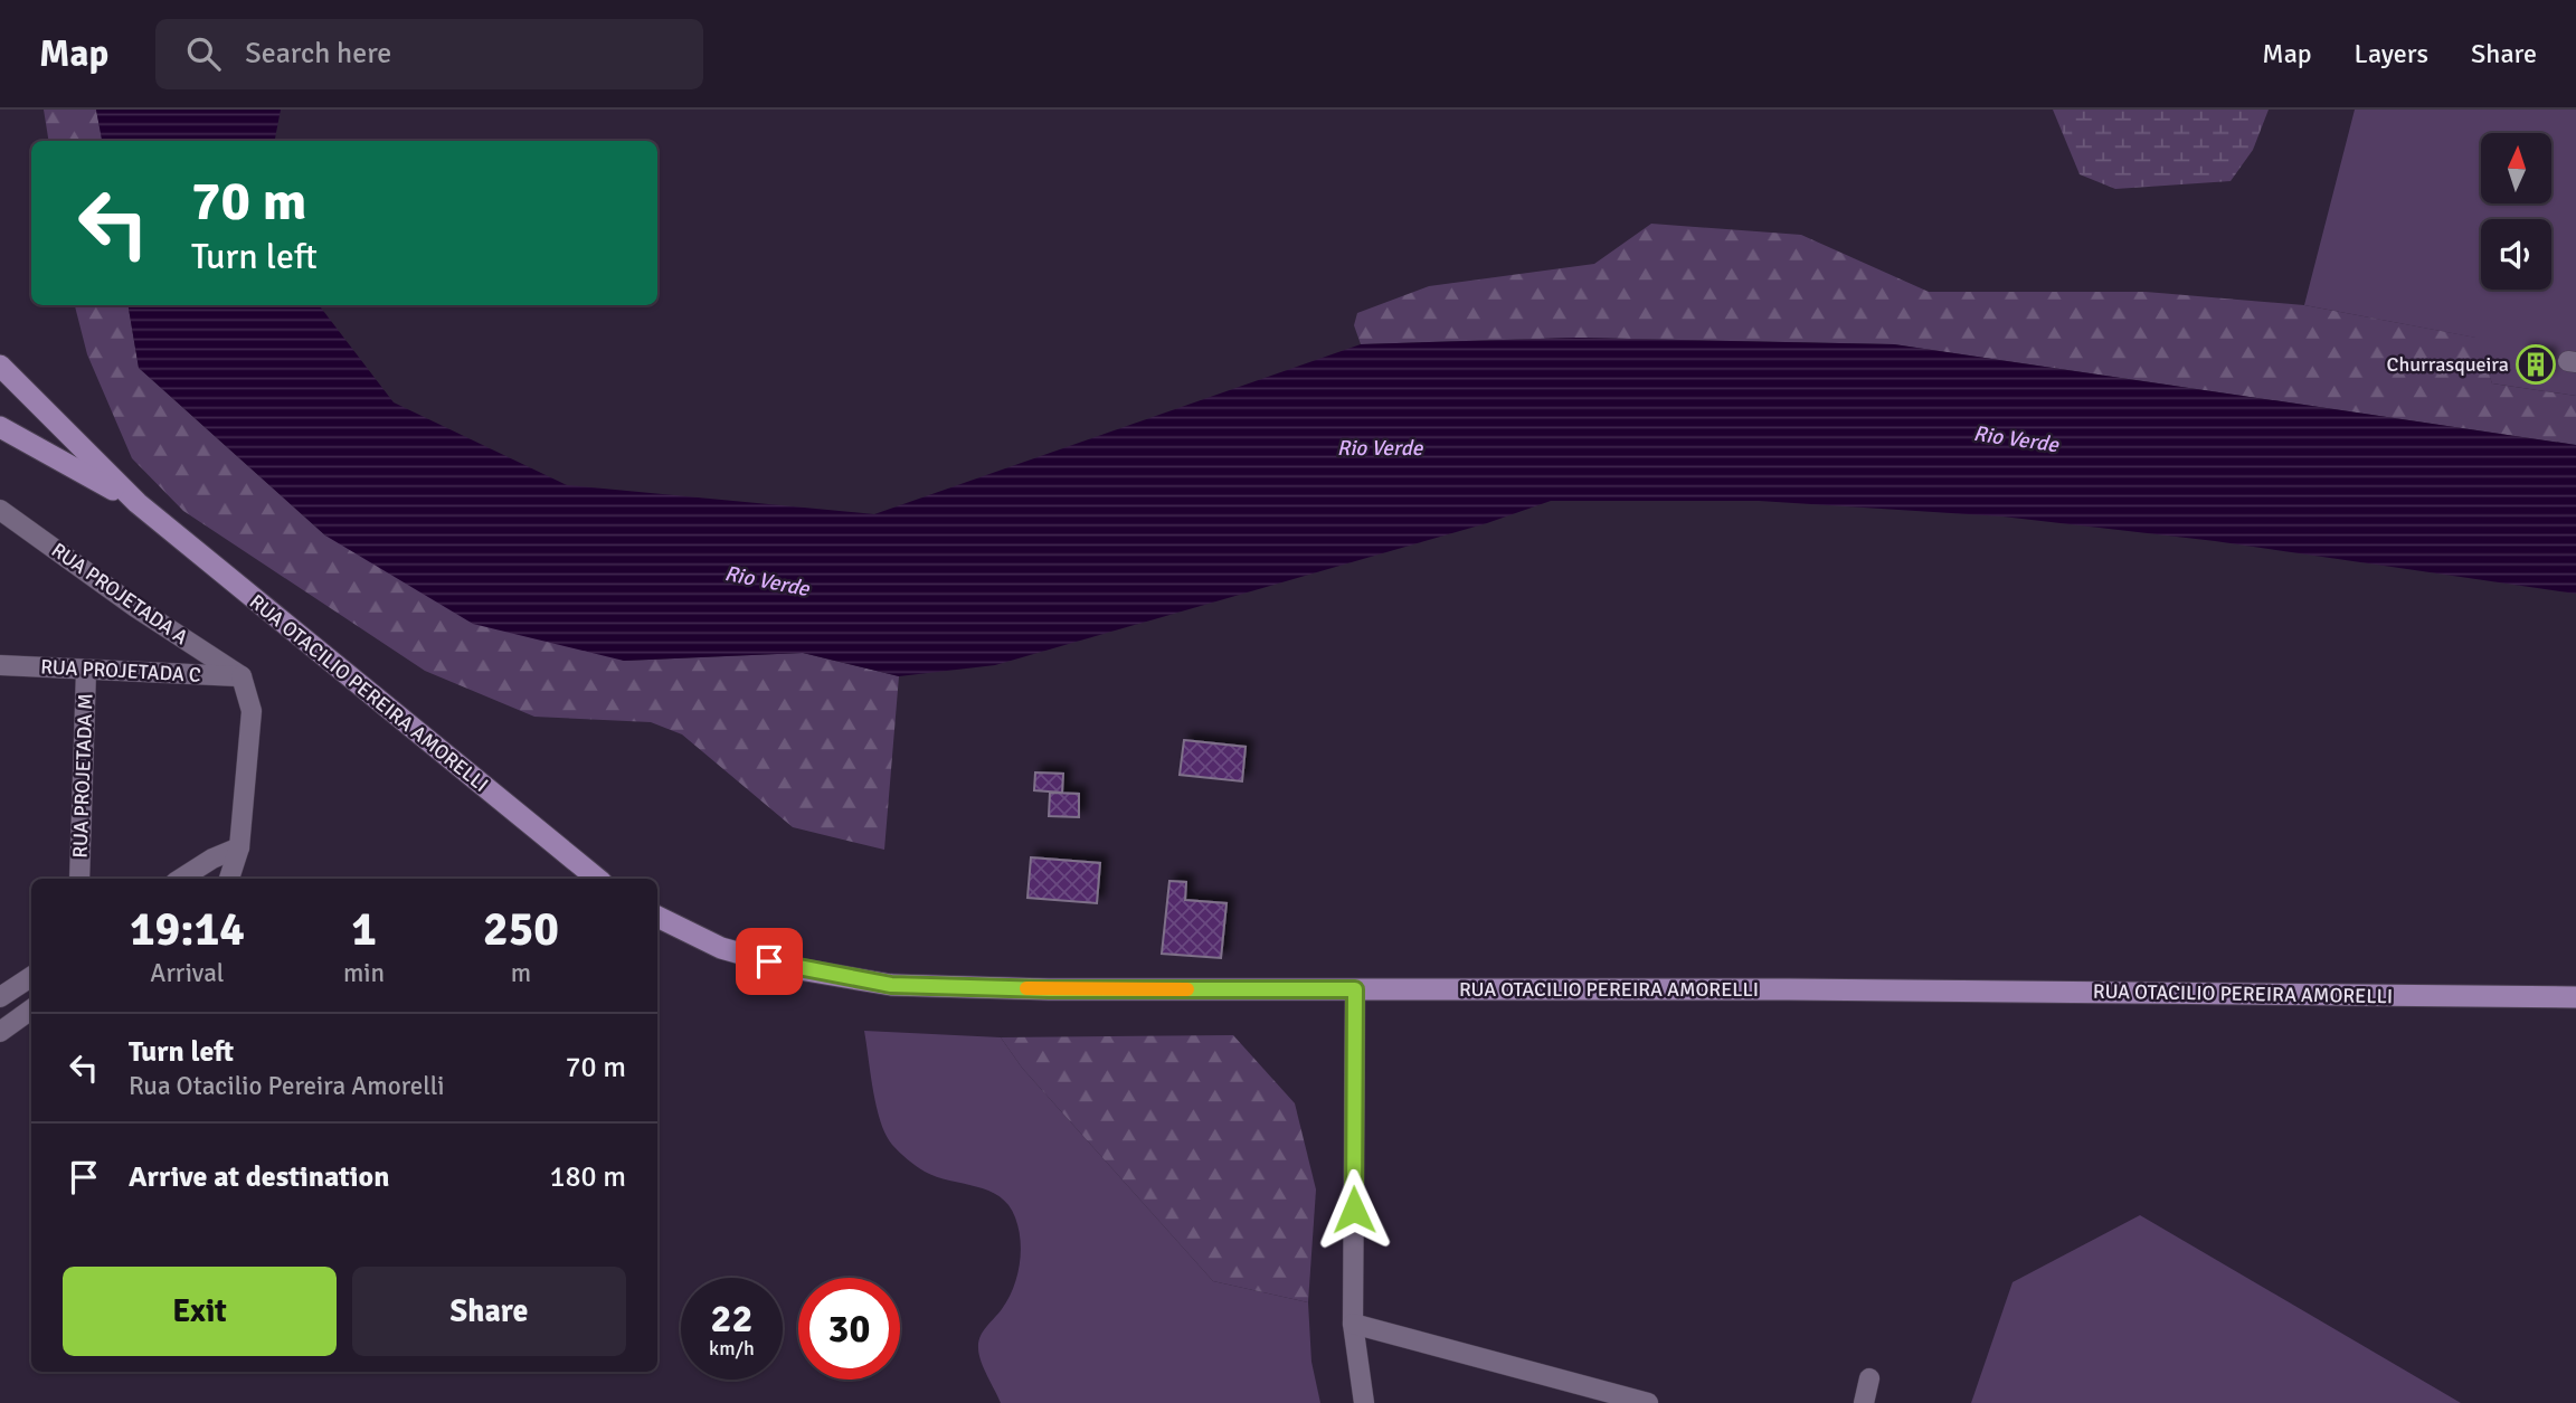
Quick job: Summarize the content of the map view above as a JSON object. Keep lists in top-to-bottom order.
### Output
{
  "streets": {
    "main road": ["RUA OTACILIO PEREIRA AMORELLI"],
    "street": ["RUA PROJETADA A", "RUA PROJETADA C", "RUA PROJETADA M"]
  },
  "crossings": [
    ["RUA PROJETADA A", "RUA PROJETADA C"],
    ["RUA PROJETADA C", "RUA PROJETADA M"]
  ],
  "water": ["Rio Verde"],
  "places": {
    "building": ["Churrasqueira"]
  },
  "north": "top",
  "page": {
    "header": "Map",
    "search": "Search here",
    "nav": ["Map", "Layers", "Share"],
    "turn": ["70 m", "Turn left"],
    "eta": [
      "19:14",
      "Arrival",
      "1",
      "min",
      "250",
      "m"
    ],
    "list": [
      {
        "name": "Turn left",
        "note": "Rua Otacilio Pereira Amorelli",
        "value": "70 m"
      },
      {
        "name": "Arrive at destination",
        "value": "180 m"
      }
    ],
    "buttons": ["Exit", "Share"],
    "speed": "22 km/h",
    "limit": "30"
  }
}
